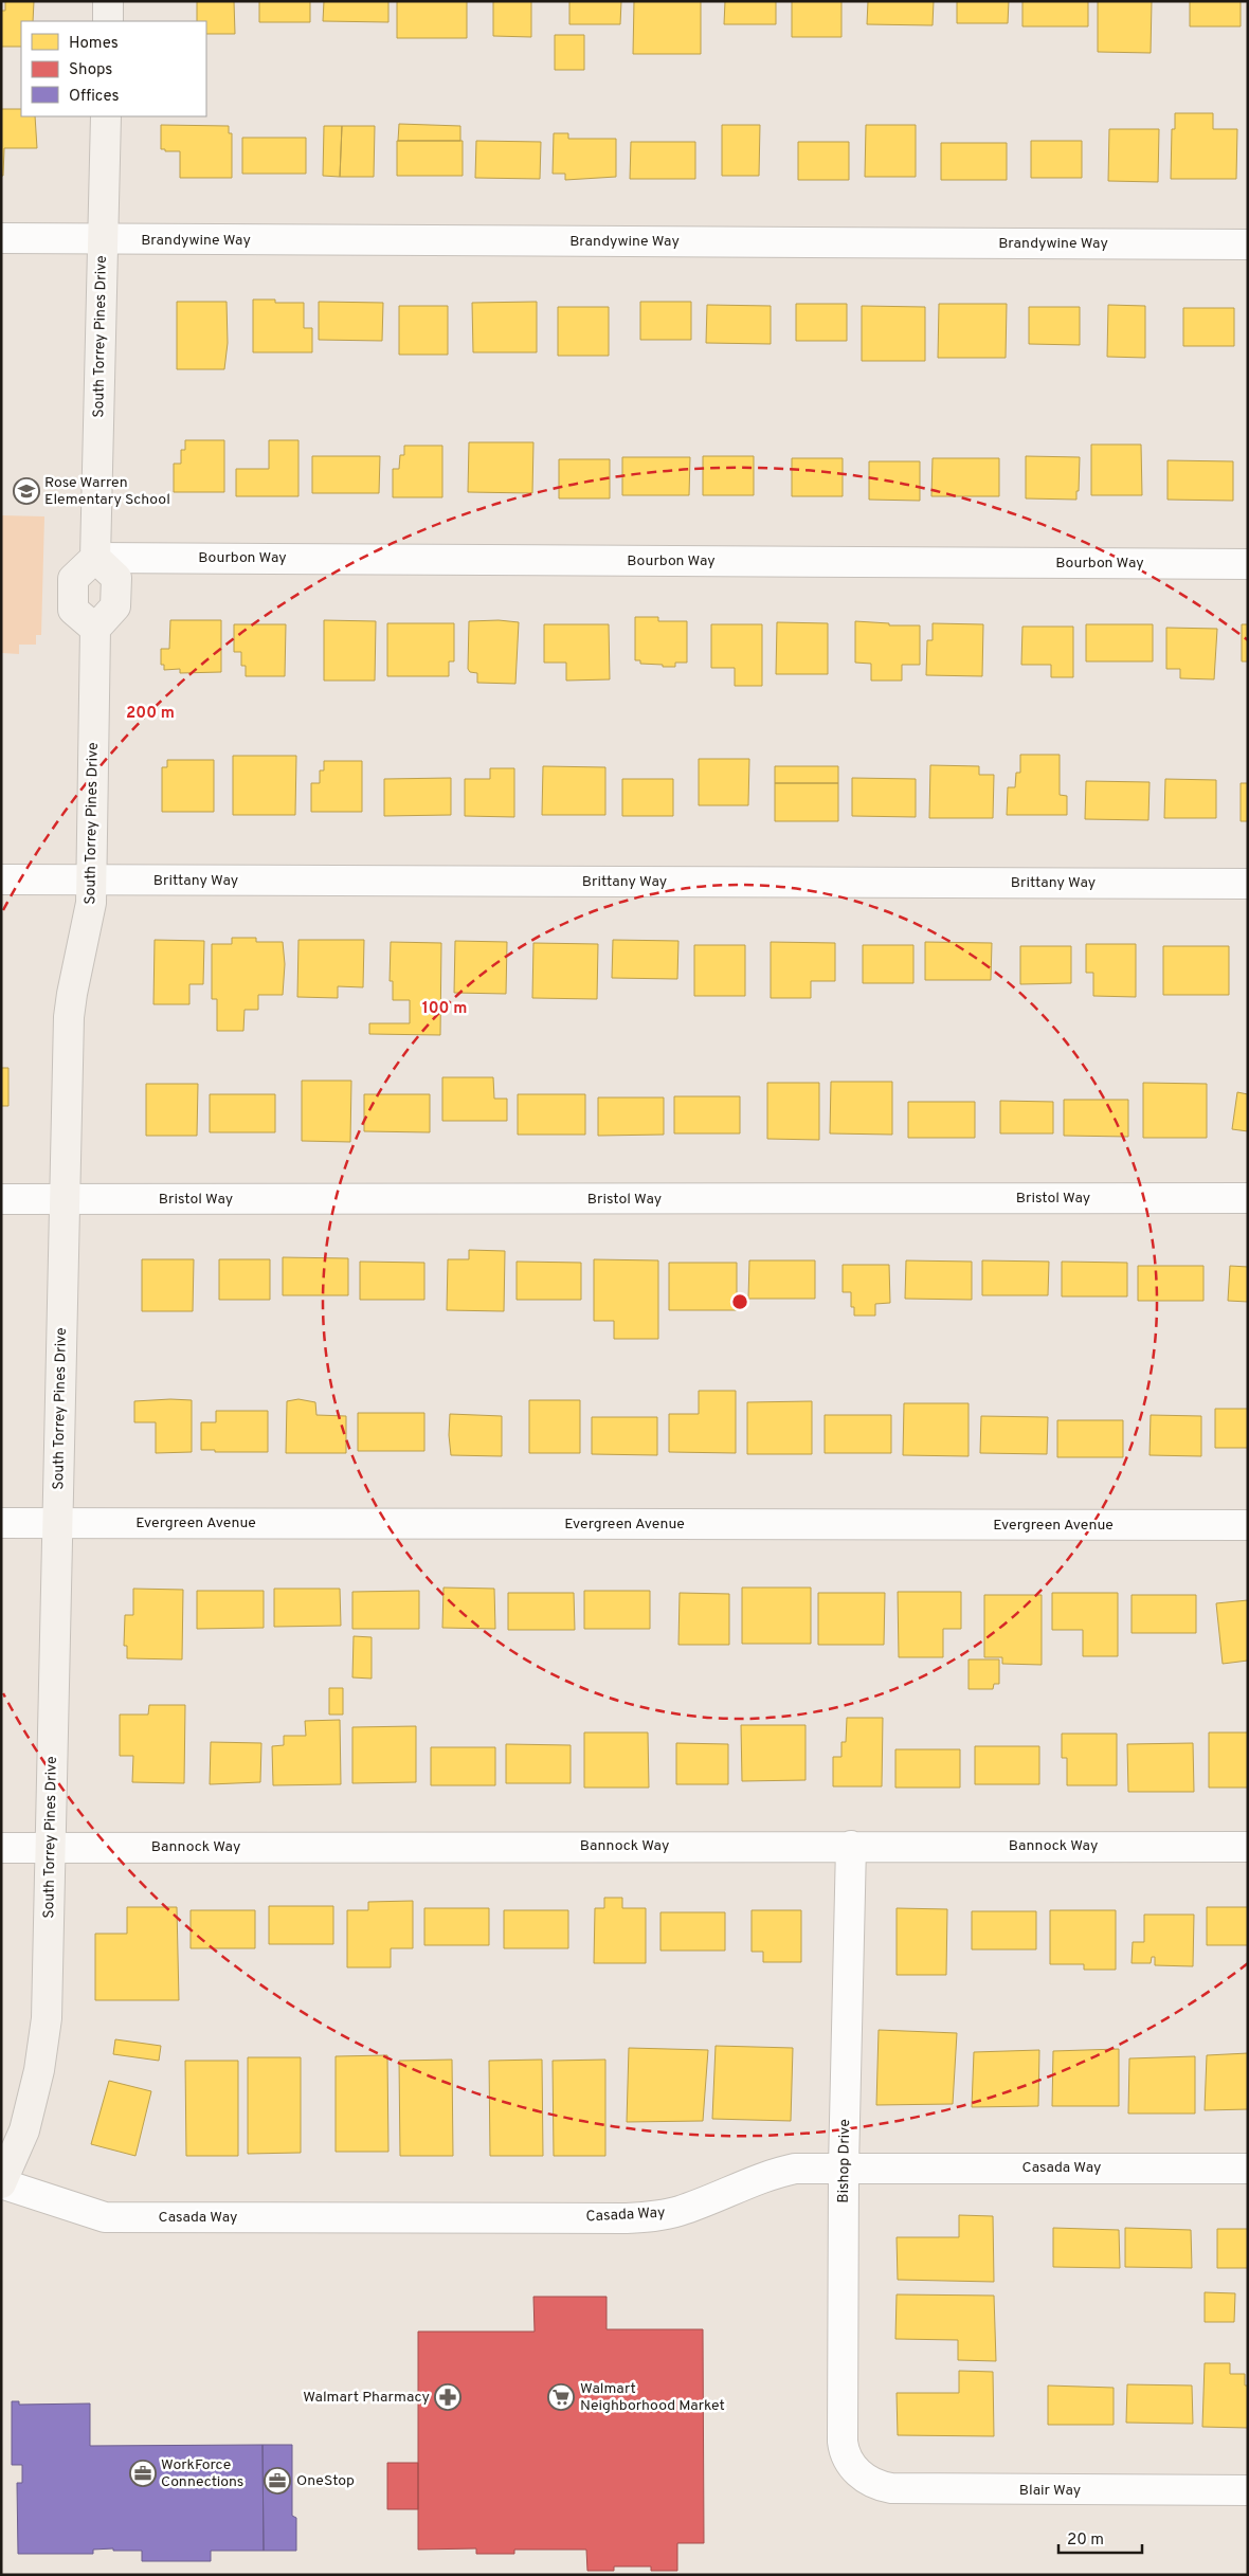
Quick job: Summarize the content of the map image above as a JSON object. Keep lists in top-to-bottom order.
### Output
{
  "streets": {
    "main road": ["South Torrey Pines Drive"],
    "street": [
      "Brandywine Way",
      "Bourbon Way",
      "Brittany Way",
      "Bristol Way",
      "Evergreen Avenue",
      "Bannock Way",
      "Bishop Drive",
      "Casada Way",
      "Blair Way"
    ]
  },
  "crossings": [
    ["Brandywine Way", "South Torrey Pines Drive"],
    ["South Torrey Pines Drive", "Bourbon Way"],
    ["South Torrey Pines Drive", "Brittany Way"],
    ["South Torrey Pines Drive", "Bristol Way"],
    ["South Torrey Pines Drive", "Evergreen Avenue"],
    ["South Torrey Pines Drive", "Bannock Way"],
    ["South Torrey Pines Drive", "Casada Way"],
    ["Bannock Way", "Bishop Drive"],
    ["Bishop Drive", "Casada Way"],
    ["Bishop Drive", "Blair Way"]
  ],
  "places": {
    "school or university": ["Rose Warren Elementary School"],
    "pharmacy": ["Walmart Pharmacy"],
    "supermarket": ["Walmart Neighborhood Market"],
    "office": ["WorkForce Connections", "OneStop"]
  },
  "legend": ["Homes", "Shops", "Offices"],
  "scale_bar": "20 m",
  "rings": ["200 m", "100 m"]
}
